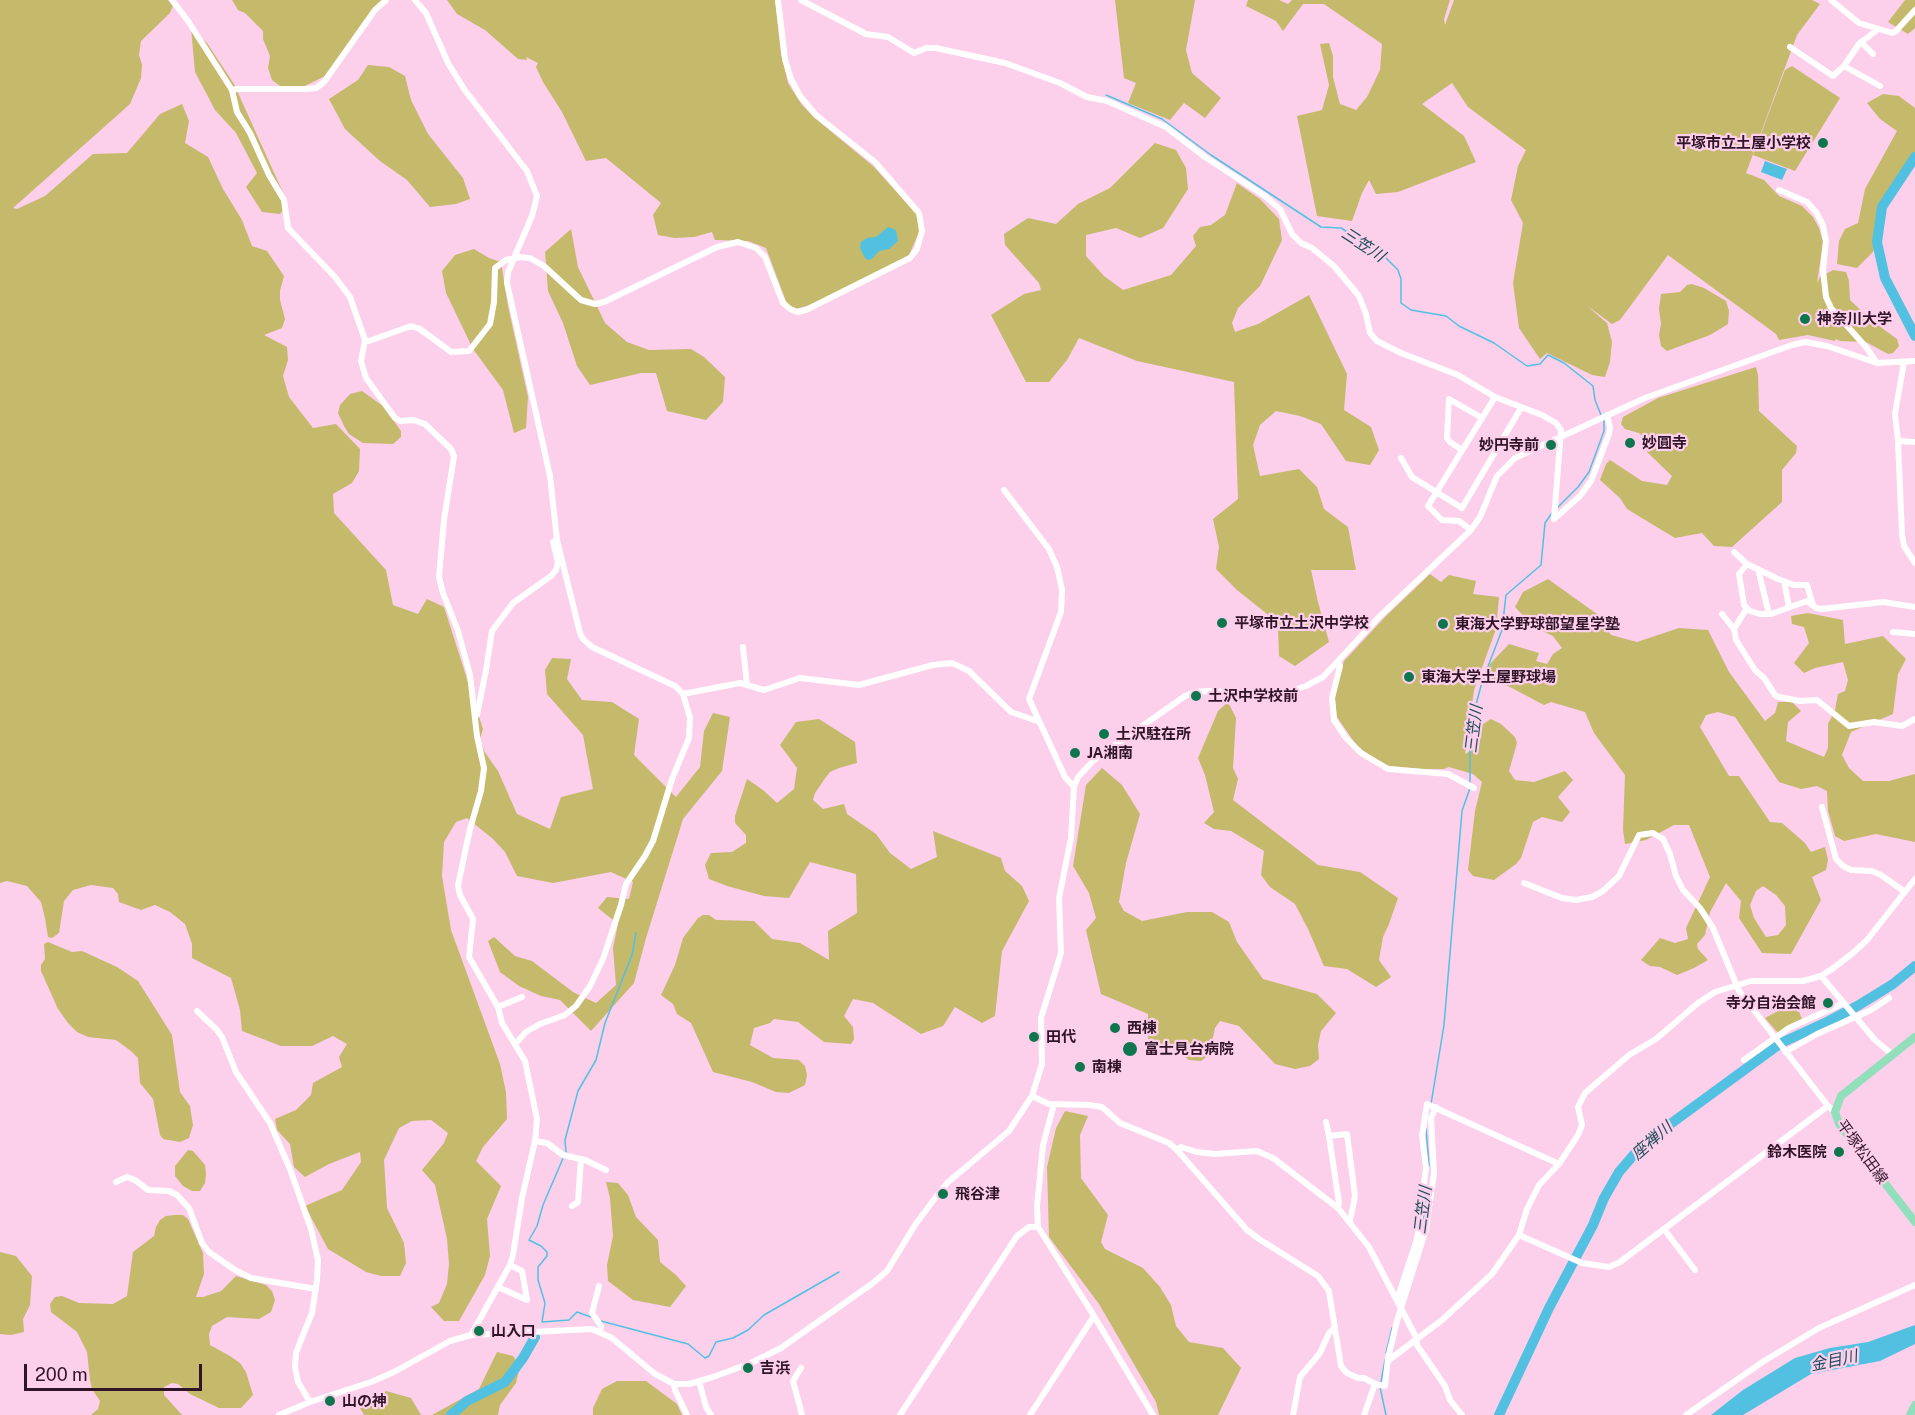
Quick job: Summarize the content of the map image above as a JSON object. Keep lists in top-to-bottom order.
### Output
{
  "streets": {
    "main road": ["平塚松田線"]
  },
  "water": ["三笠川", "座禅川", "金目川"],
  "places": [
    "平塚市立土屋小学校",
    "神奈川大学",
    "妙圓寺",
    "妙円寺前",
    "平塚市立土沢中学校",
    "東海大学野球部望星学塾",
    "東海大学土屋野球場",
    "土沢中学校前",
    "土沢駐在所",
    "JA湘南",
    "寺分自治会館",
    "西棟",
    "田代",
    "富士見台病院",
    "南棟",
    "鈴木医院",
    "飛谷津",
    "山入口",
    "吉浜",
    "山の神"
  ],
  "scale_bar": "200 m"
}
